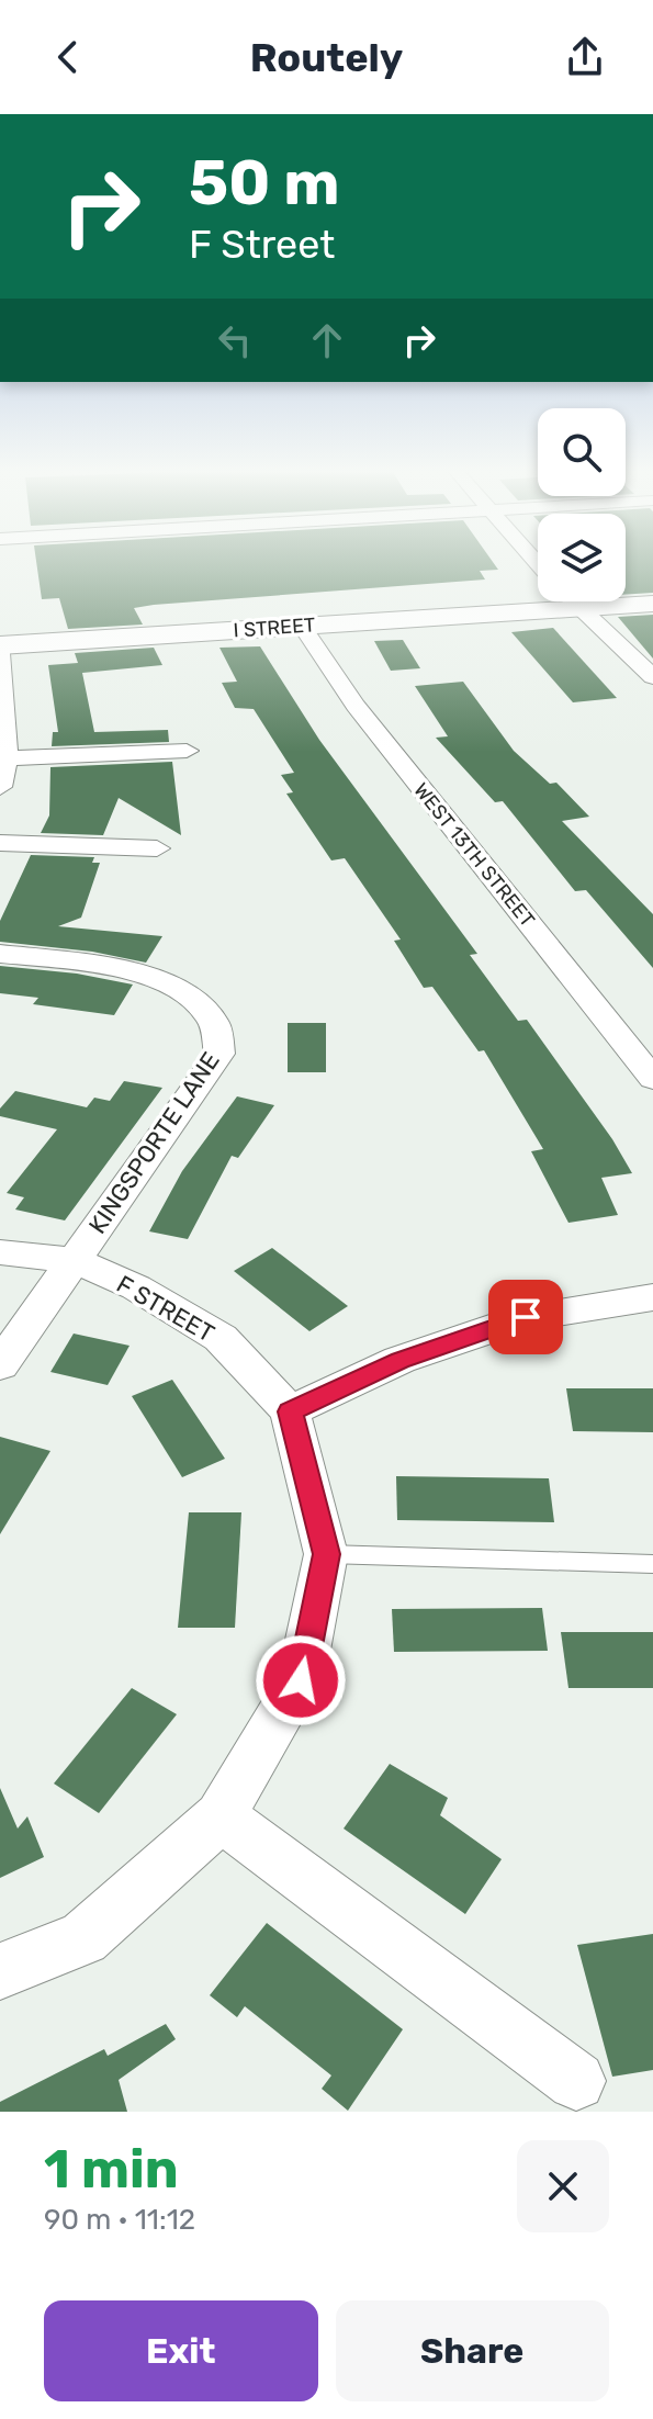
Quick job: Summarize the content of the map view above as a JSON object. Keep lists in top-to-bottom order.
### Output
{
  "streets": {
    "street": [
      "I STREET",
      "WEST 13TH STREET",
      "KINGSPORTE LANE",
      "F STREET"
    ]
  },
  "crossings": [
    ["I STREET", "WEST 13TH STREET"],
    ["KINGSPORTE LANE", "F STREET"]
  ],
  "page": {
    "header": "Routely",
    "turn": ["50 m", "F Street"],
    "heading": ["1 min", "90 m · 11:12"],
    "buttons": ["Exit", "Share"]
  }
}
